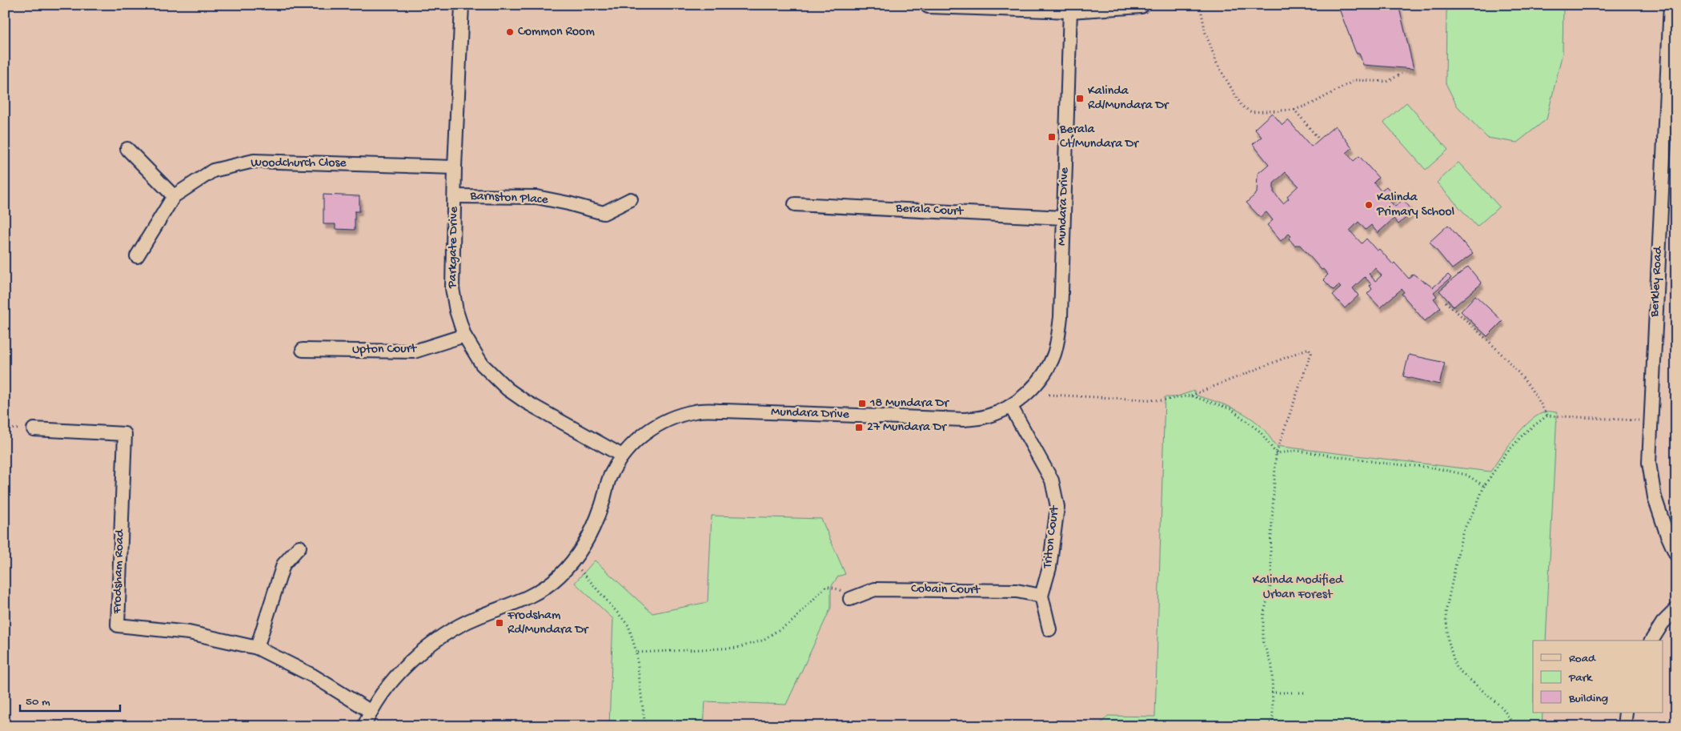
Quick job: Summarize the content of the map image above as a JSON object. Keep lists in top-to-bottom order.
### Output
{
  "streets": {
    "street": [
      "Woodchurch Close",
      "Barnston Place",
      "Mundara Drive",
      "Berala Court",
      "Parkgate Drive",
      "Berkley Road",
      "Upton Court",
      "Triton Court",
      "Frodsham Road",
      "Cobain Court"
    ]
  },
  "crossings": [
    ["Woodchurch Close", "Parkgate Drive"],
    ["Barnston Place", "Parkgate Drive"],
    ["Mundara Drive", "Berala Court"],
    ["Mundara Drive", "Parkgate Drive"],
    ["Mundara Drive", "Triton Court"],
    ["Mundara Drive", "Frodsham Road"],
    ["Parkgate Drive", "Upton Court"],
    ["Triton Court", "Cobain Court"]
  ],
  "parks": ["Kalinda Modified Urban Forest"],
  "places": {
    "other": ["Common Room", "Kalinda Primary School"],
    "transit": [
      "Kalinda Rd/Mundara Dr",
      "Berala Ct/Mundara Dr",
      "18 Mundara Dr",
      "27 Mundara Dr",
      "Frodsham Rd/Mundara Dr"
    ]
  },
  "legend": ["Road", "Park", "Building"],
  "scale_bar": "50 m"
}
